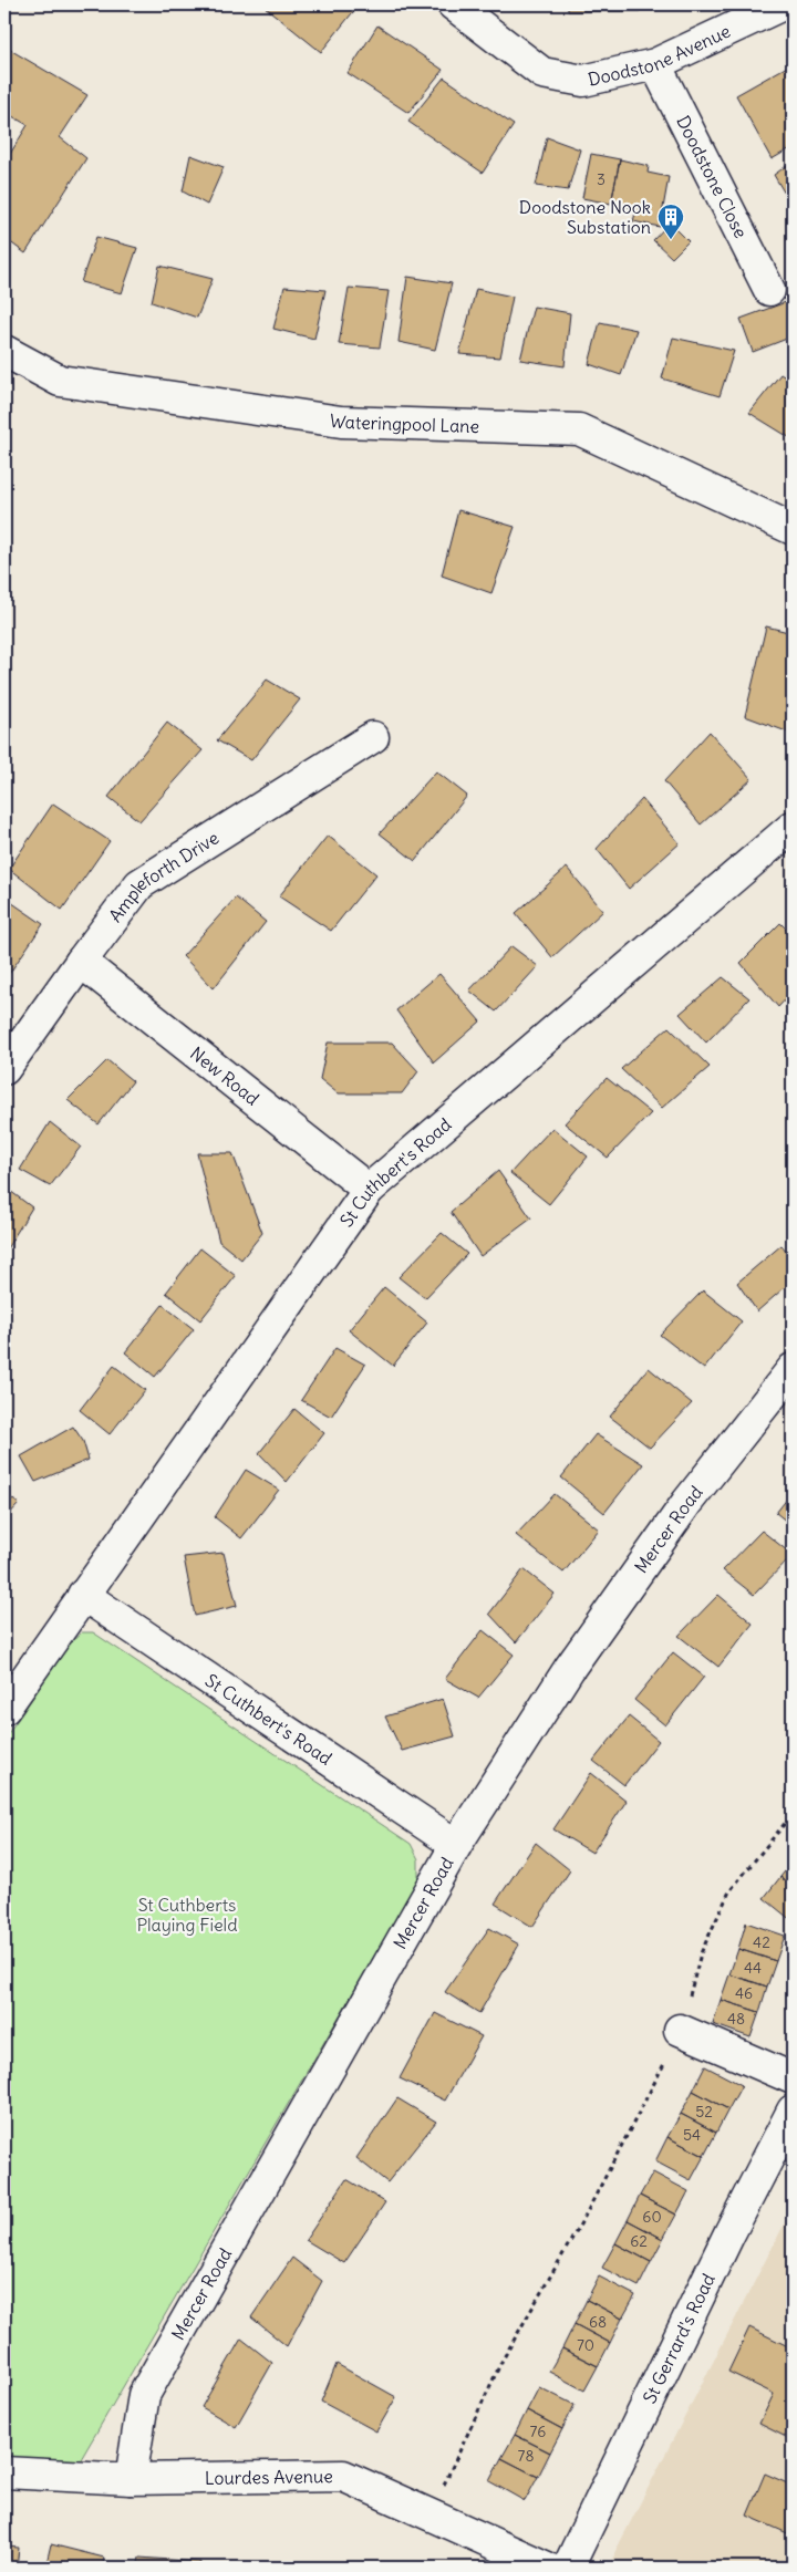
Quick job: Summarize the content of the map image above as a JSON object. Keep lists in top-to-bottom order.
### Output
{
  "streets": {
    "street": [
      "Doodstone Avenue",
      "Doodstone Close",
      "Wateringpool Lane",
      "Ampleforth Drive",
      "New Road",
      "St Cuthbert's Road",
      "Mercer Road",
      "St Gerrard's Road",
      "Lourdes Avenue"
    ]
  },
  "crossings": [
    ["Doodstone Avenue", "Doodstone Close"],
    ["Ampleforth Drive", "New Road"],
    ["New Road", "St Cuthbert's Road"],
    ["St Cuthbert's Road", "Mercer Road"],
    ["Mercer Road", "Lourdes Avenue"]
  ],
  "parks": ["St Cuthberts Playing Field"],
  "places": {
    "building": ["Doodstone Nook Substation"]
  },
  "house_numbers": [
    "3",
    "42",
    "44",
    "46",
    "48",
    "52",
    "54",
    "60",
    "62",
    "68",
    "70",
    "76",
    "78"
  ]
}
